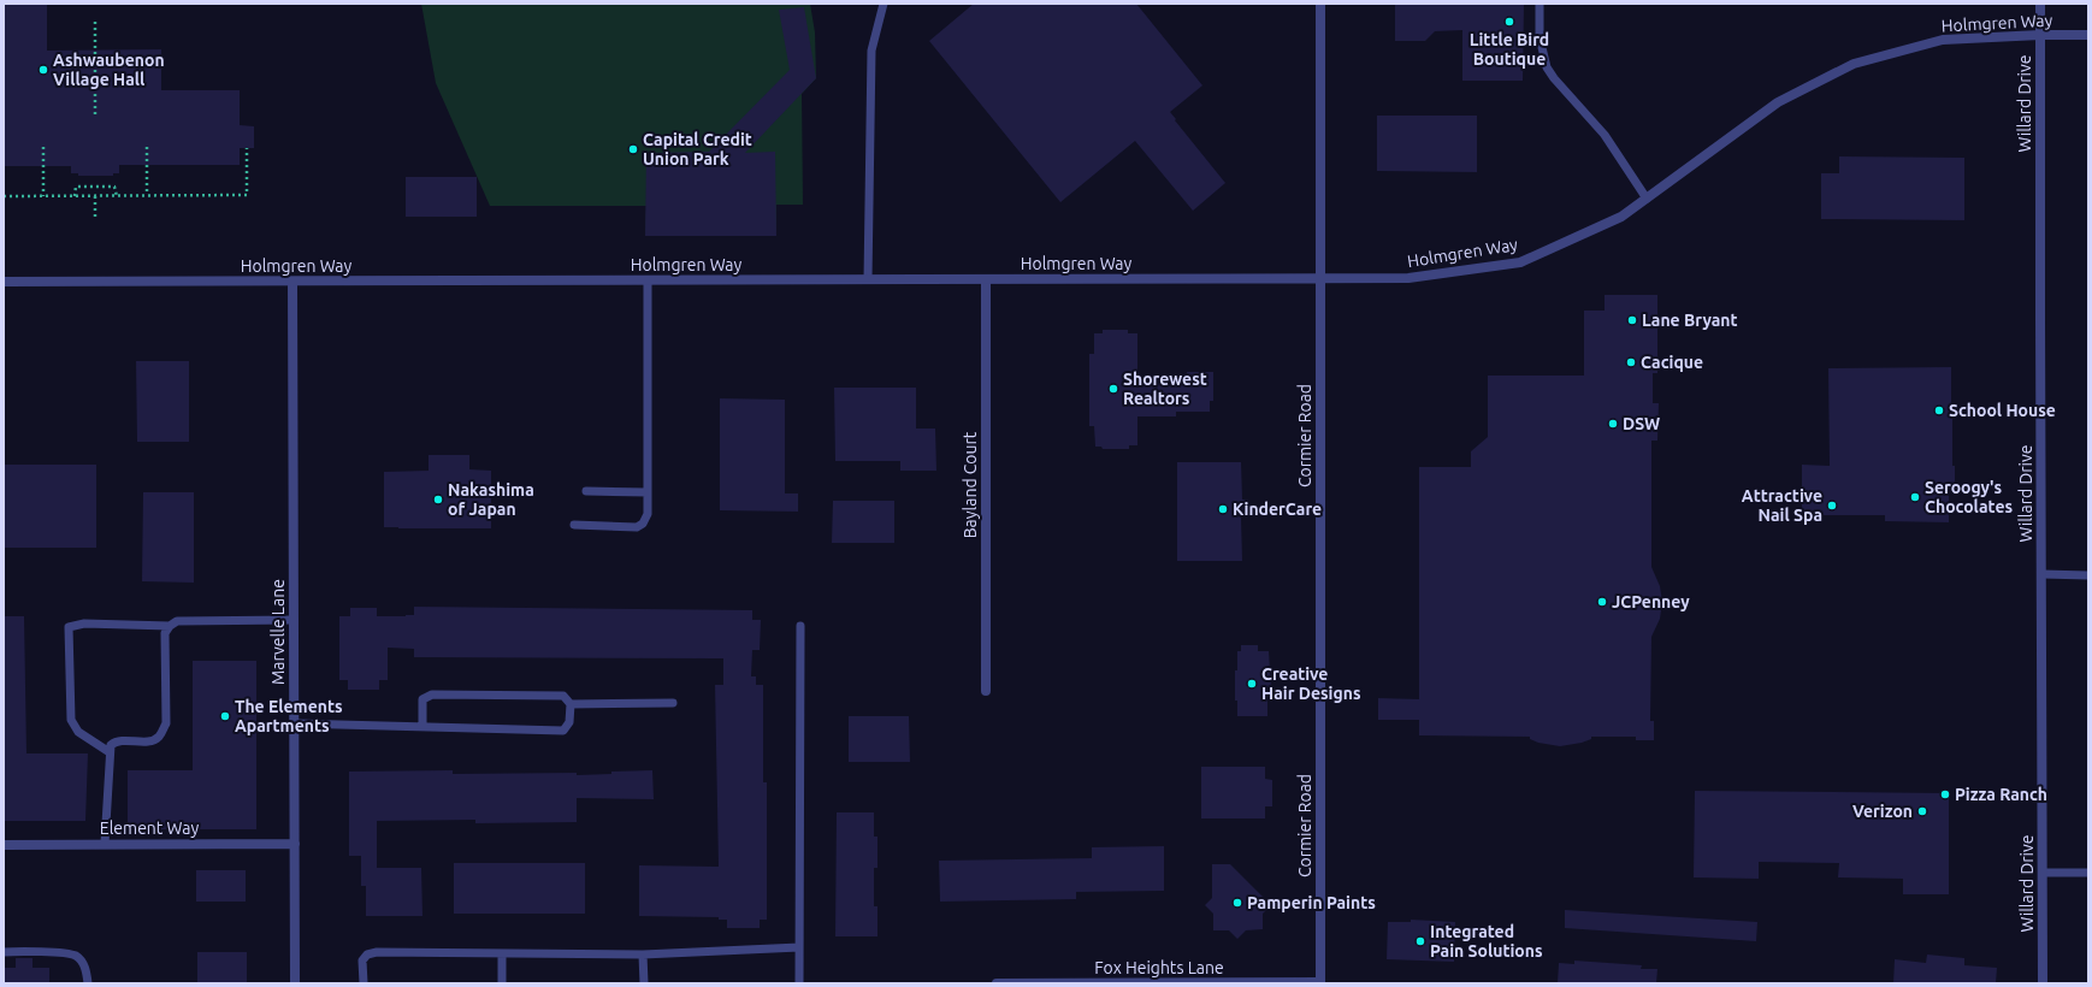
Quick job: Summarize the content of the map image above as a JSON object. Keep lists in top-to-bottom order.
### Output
{
  "streets": {
    "street": [
      "Holmgren Way",
      "Willard Drive",
      "Cormier Road",
      "Bayland Court",
      "Marvelle Lane",
      "Element Way",
      "Fox Heights Lane"
    ]
  },
  "crossings": [
    ["Holmgren Way", "Willard Drive"],
    ["Holmgren Way", "Cormier Road"],
    ["Holmgren Way", "Bayland Court"],
    ["Holmgren Way", "Marvelle Lane"],
    ["Cormier Road", "Fox Heights Lane"],
    ["Marvelle Lane", "Element Way"]
  ],
  "places": [
    "Little Bird Boutique",
    "Ashwaubenon Village Hall",
    "Capital Credit Union Park",
    "Lane Bryant",
    "Cacique",
    "Shorewest Realtors",
    "School House",
    "DSW",
    "Seroogy's Chocolates",
    "Nakashima of Japan",
    "Attractive Nail Spa",
    "KinderCare",
    "JCPenney",
    "Creative Hair Designs",
    "The Elements Apartments",
    "Pizza Ranch",
    "Verizon",
    "Pamperin Paints",
    "Integrated Pain Solutions"
  ]
}
